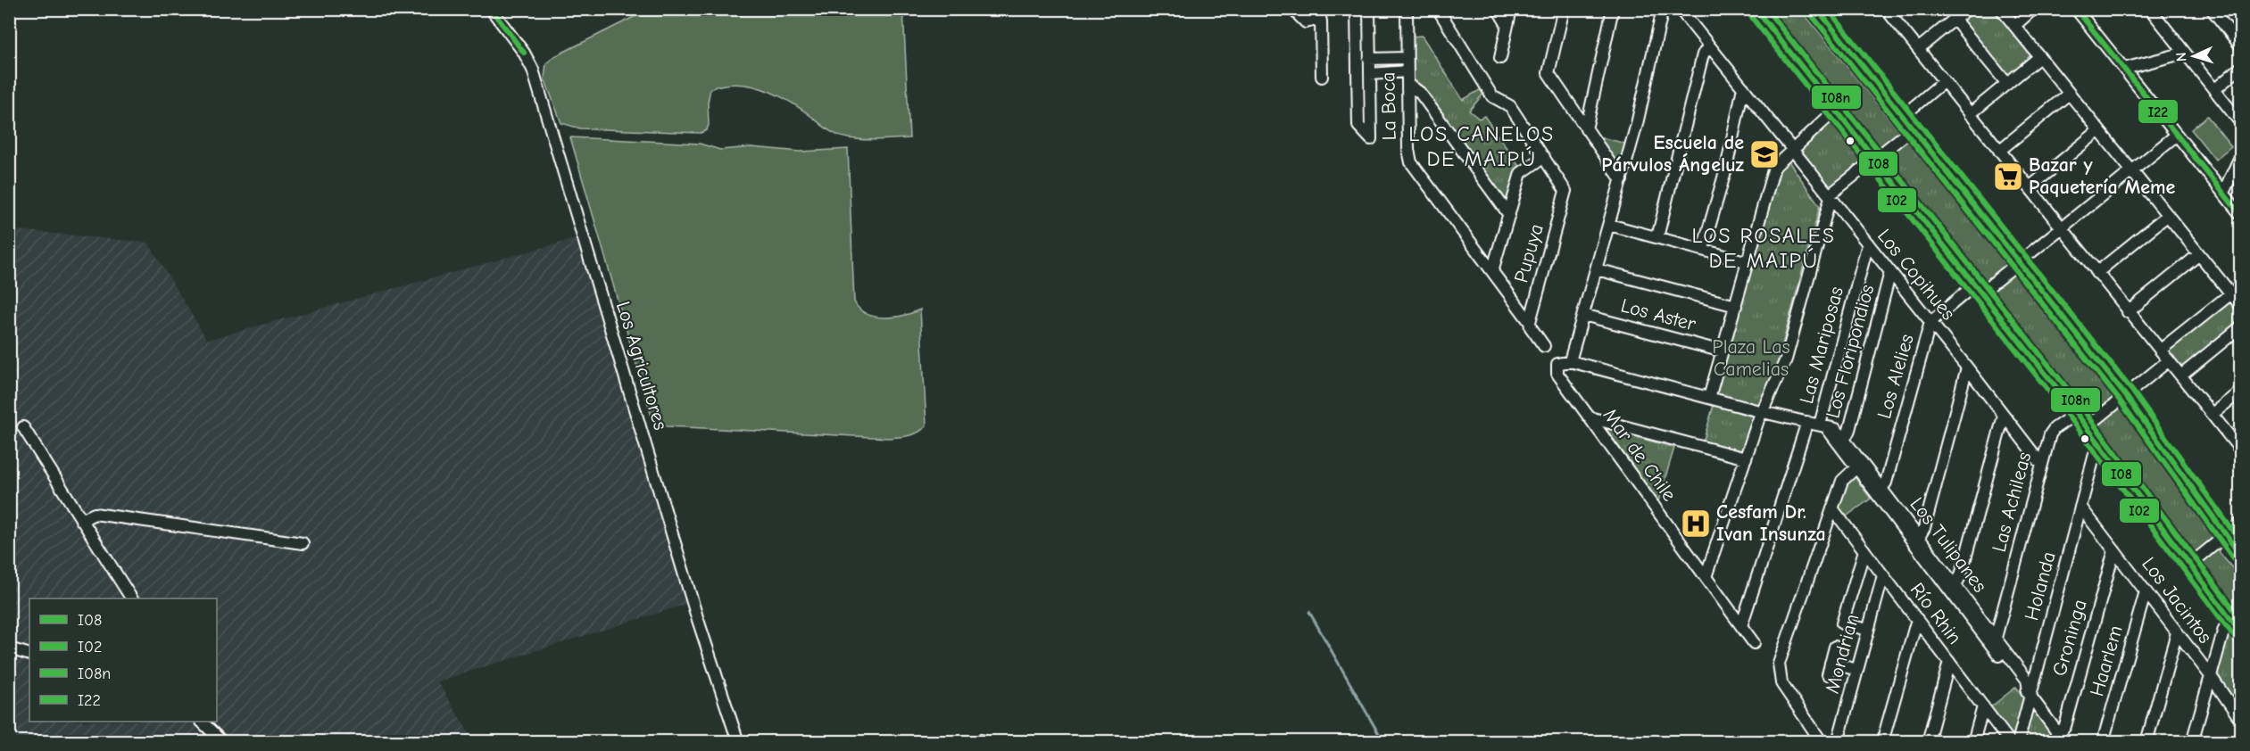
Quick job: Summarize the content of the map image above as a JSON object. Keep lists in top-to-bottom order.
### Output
{
  "streets": {
    "street": [
      "La Boca",
      "Pupuya",
      "Los Copihues",
      "Los Aster",
      "Las Mariposas",
      "Los Floripondios",
      "Los Agricultores",
      "Los Alelies",
      "Mar de Chile",
      "Las Achileas",
      "Los Tulipanes",
      "Holanda",
      "Los Jacintos",
      "Río Rhin",
      "Groninga",
      "Mondrian",
      "Haarlem"
    ]
  },
  "crossings": [
    ["La Boca", "Pupuya"],
    ["Los Copihues", "Las Mariposas"],
    ["Los Copihues", "Los Floripondios"],
    ["Los Copihues", "Los Alelies"],
    ["Los Copihues", "Las Achileas"],
    ["Las Mariposas", "Los Tulipanes"],
    ["Los Floripondios", "Los Tulipanes"],
    ["Los Alelies", "Los Tulipanes"],
    ["Mar de Chile", "Los Tulipanes"],
    ["Las Achileas", "Los Tulipanes"],
    ["Los Tulipanes", "Holanda"],
    ["Los Tulipanes", "Groninga"],
    ["Holanda", "Los Jacintos"],
    ["Los Jacintos", "Groninga"],
    ["Los Jacintos", "Haarlem"],
    ["Río Rhin", "Mondrian"]
  ],
  "districts": ["LOS CANELOS DE MAIPÚ", "LOS ROSALES DE MAIPÚ"],
  "parks": ["Plaza Las Camelias"],
  "places": {
    "school or university": ["Escuela de Párvulos Ángeluz"],
    "supermarket": ["Bazar y Paquetería Meme"],
    "hospital": ["Cesfam Dr. Ivan Insunza"]
  },
  "lines": [
    "transit line I08",
    "transit line I08n",
    "transit line I22",
    "transit line I02"
  ],
  "legend": [
    "I08",
    "I02",
    "I08n",
    "I22"
  ],
  "north": "left"
}
